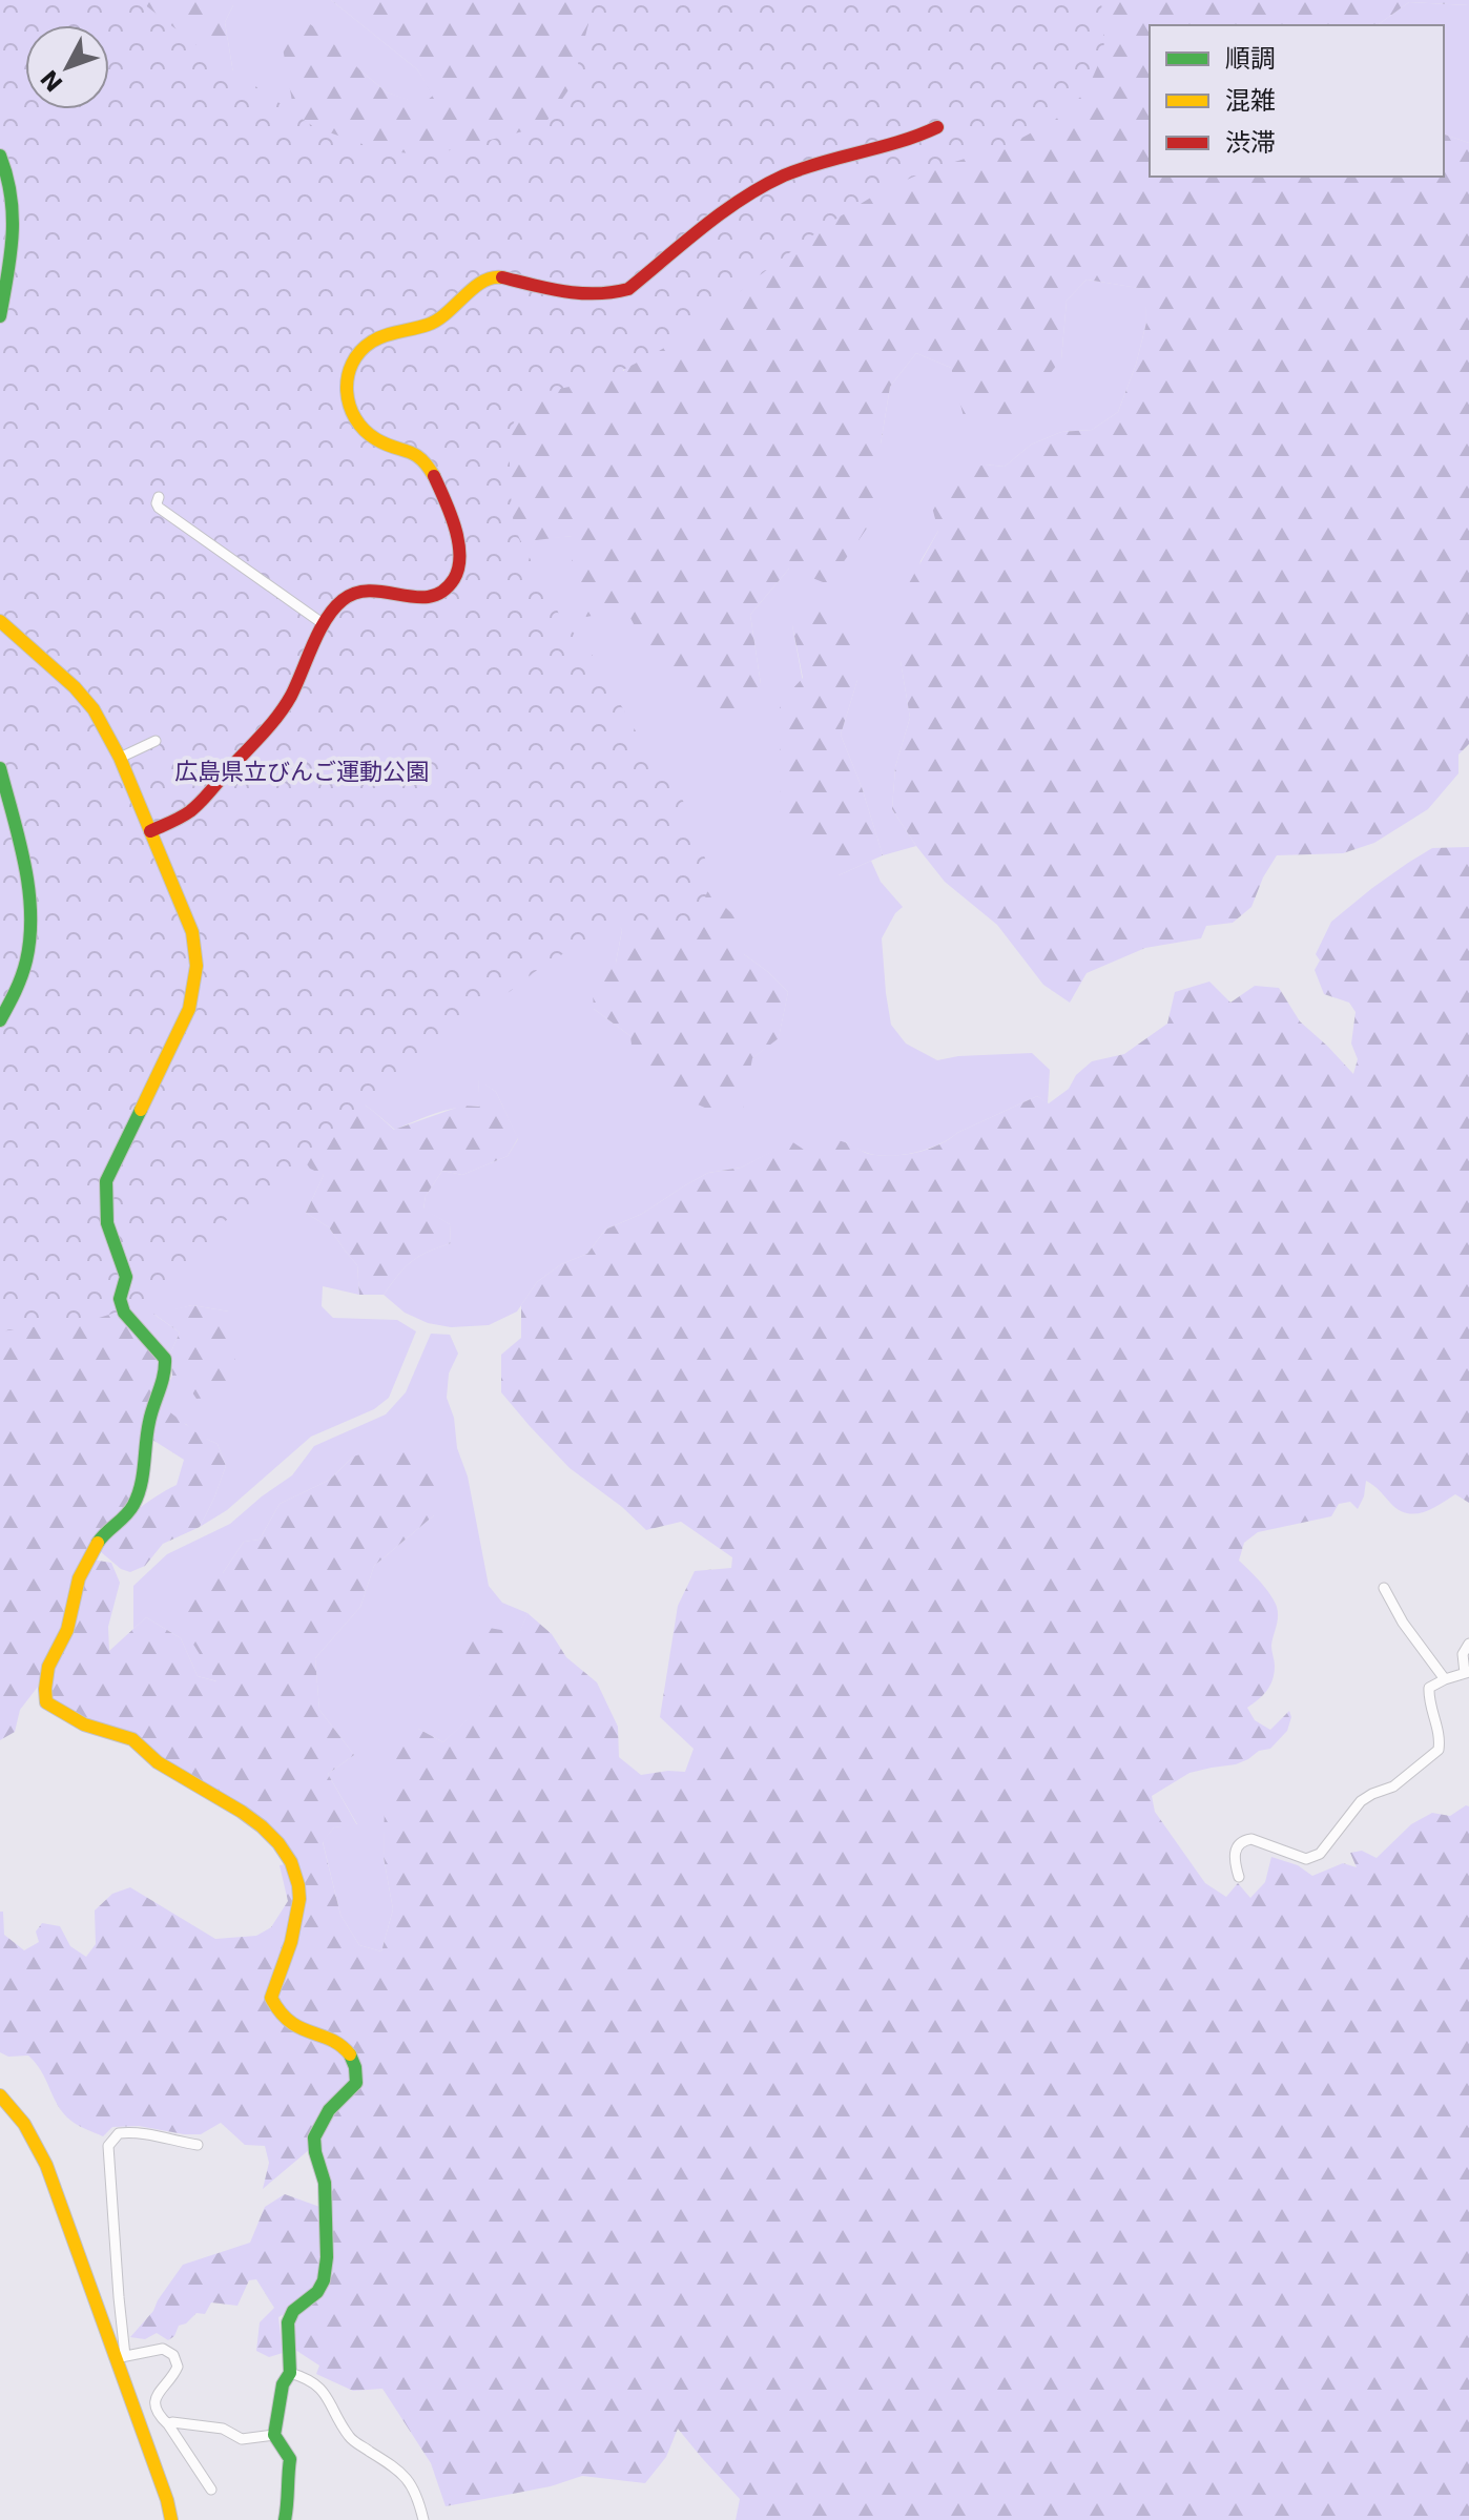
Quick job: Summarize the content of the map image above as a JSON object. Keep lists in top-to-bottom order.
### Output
{
  "parks": ["広島県立びんご運動公園"],
  "legend": ["順調", "混雑", "渋滞"],
  "north": "bottom left"
}
